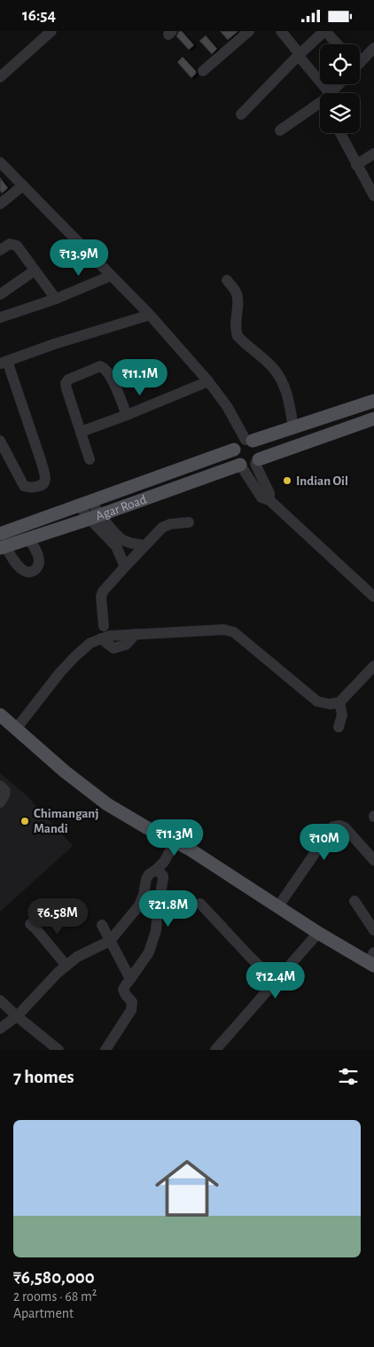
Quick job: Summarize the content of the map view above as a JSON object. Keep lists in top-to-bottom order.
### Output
{
  "streets": {
    "main road": ["Agar Road"]
  },
  "places": ["Indian Oil", "Chimanganj Mandi"],
  "page": {
    "status": "16:54",
    "price": [
      "₹13.9M",
      "₹11.1M",
      "₹11.3M",
      "₹10M",
      "₹21.8M",
      "₹6.58M",
      "₹12.4M"
    ],
    "heading": "7 homes",
    "list": [
      {
        "name": "₹6,580,000",
        "note": "2 rooms · 68 m² · Apartment"
      }
    ]
  }
}
